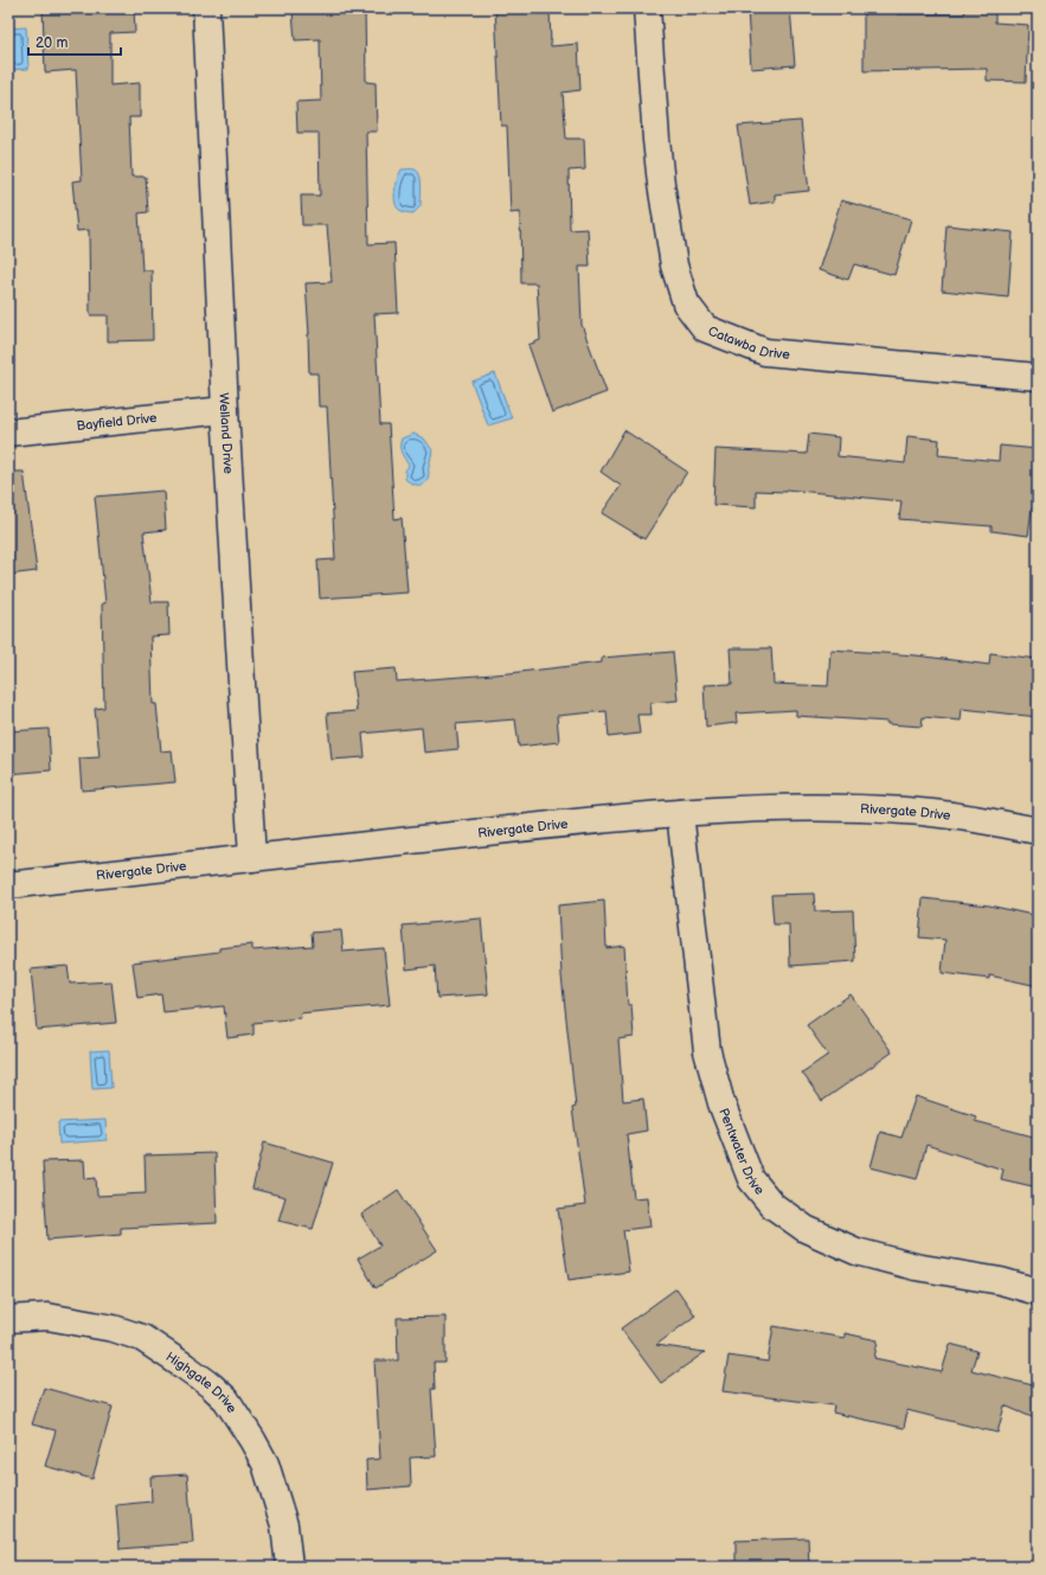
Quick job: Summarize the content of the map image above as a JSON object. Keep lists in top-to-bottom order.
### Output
{
  "streets": {
    "street": [
      "Catawba Drive",
      "Bayfield Drive",
      "Welland Drive",
      "Rivergate Drive",
      "Pentwater Drive",
      "Highgate Drive"
    ]
  },
  "crossings": [
    ["Bayfield Drive", "Welland Drive"],
    ["Welland Drive", "Rivergate Drive"],
    ["Rivergate Drive", "Pentwater Drive"]
  ],
  "scale_bar": "20 m"
}
